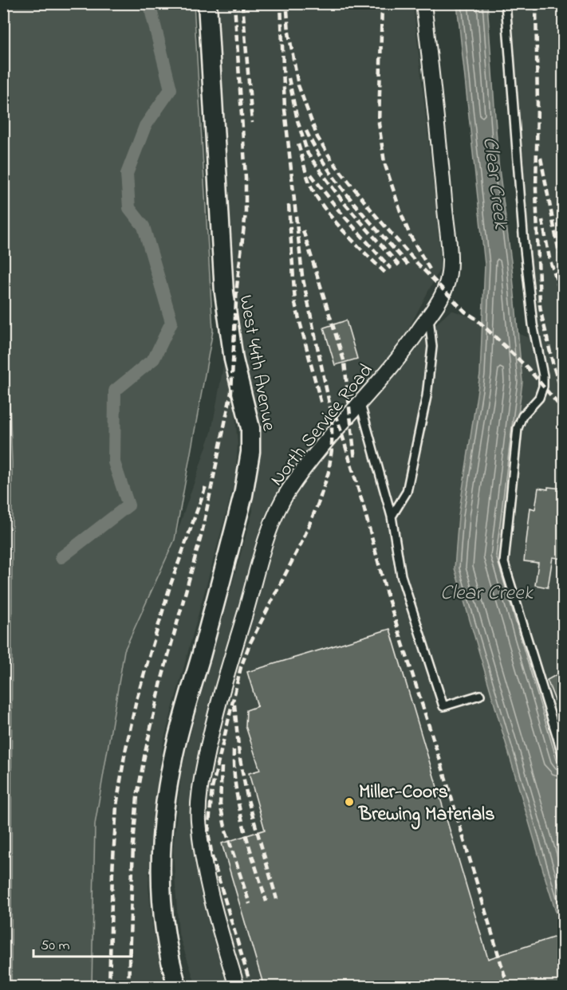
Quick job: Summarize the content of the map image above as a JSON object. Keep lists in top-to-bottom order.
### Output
{
  "streets": {
    "street": ["West 44th Avenue", "North Service Road"]
  },
  "water": ["Clear Creek"],
  "places": ["Miller-Coors Brewing Materials"],
  "scale_bar": "50 m"
}
